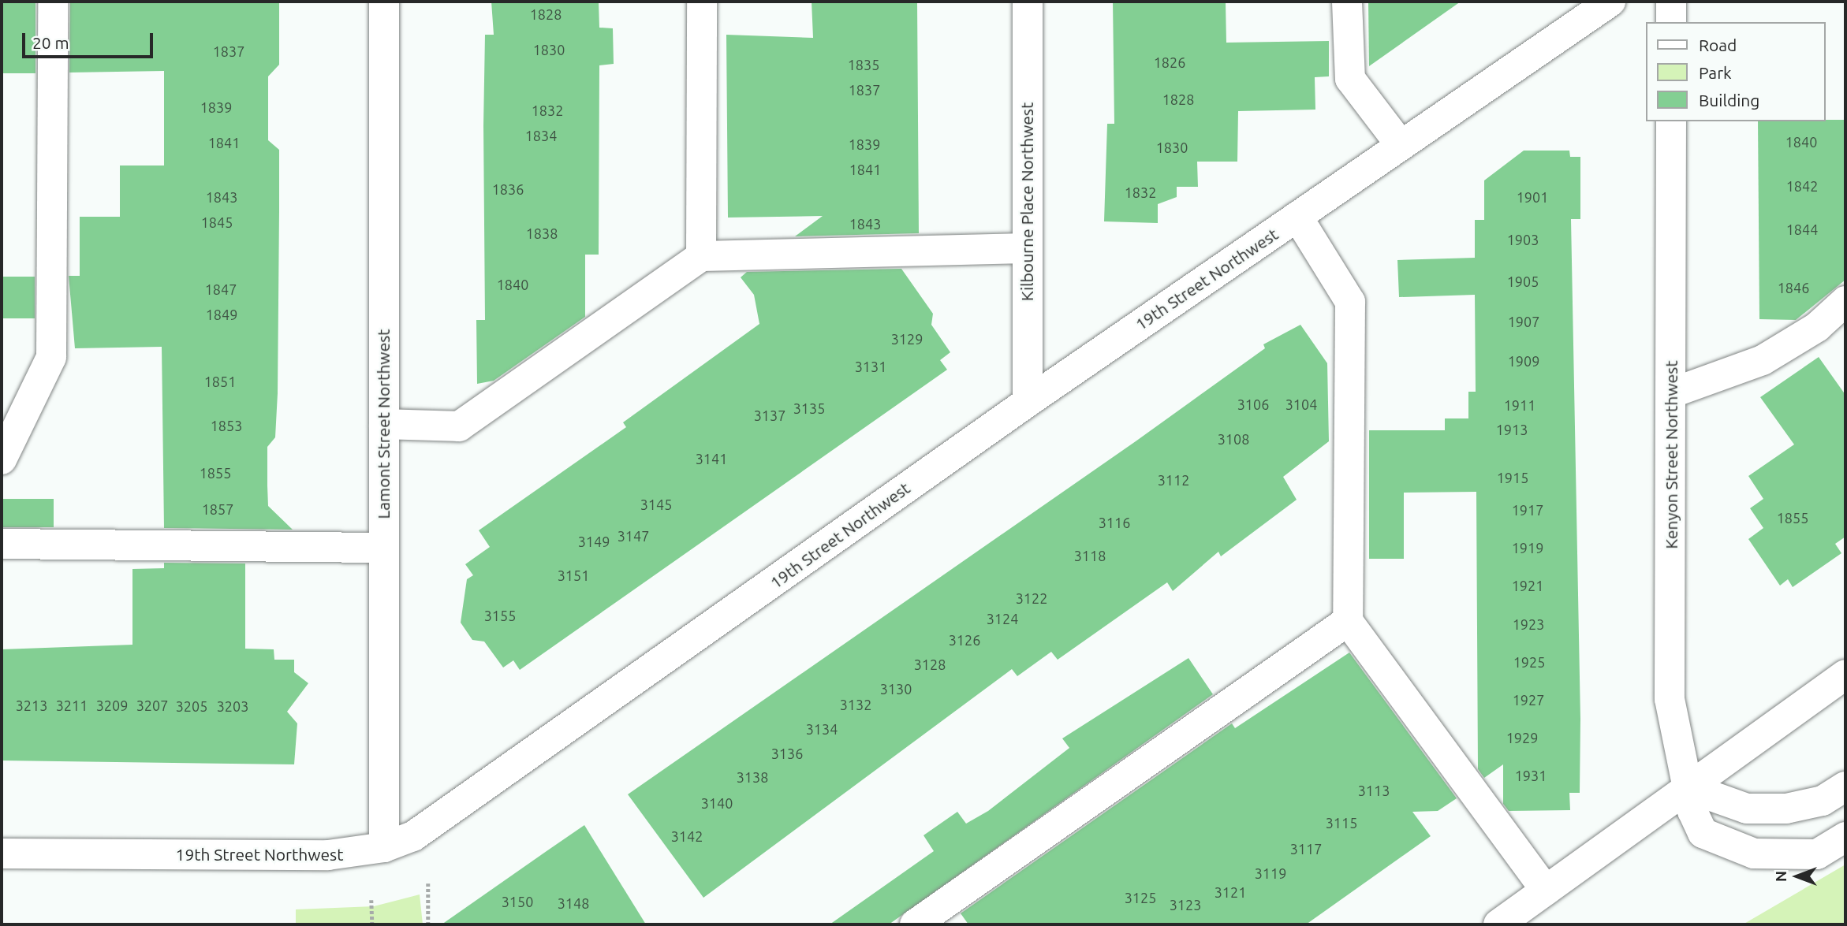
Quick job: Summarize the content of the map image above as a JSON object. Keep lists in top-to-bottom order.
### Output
{
  "streets": {
    "street": [
      "Kilbourne Place Northwest",
      "19th Street Northwest",
      "Lamont Street Northwest",
      "Kenyon Street Northwest"
    ]
  },
  "crossings": [
    ["Kilbourne Place Northwest", "19th Street Northwest"],
    ["19th Street Northwest", "Lamont Street Northwest"]
  ],
  "house_numbers": [
    "1828",
    "1830",
    "1837",
    "1826",
    "1835",
    "1837",
    "1828",
    "1839",
    "1832",
    "1834",
    "1840",
    "1841",
    "1839",
    "1830",
    "1841",
    "1842",
    "1836",
    "1832",
    "1843",
    "1901",
    "1845",
    "1843",
    "1844",
    "1838",
    "1903",
    "1905",
    "1840",
    "1846",
    "1847",
    "1849",
    "1907",
    "3129",
    "1909",
    "3131",
    "1851",
    "3106",
    "3104",
    "1911",
    "3135",
    "3137",
    "1853",
    "1913",
    "3108",
    "3141",
    "1855",
    "1915",
    "3112",
    "3145",
    "1857",
    "1917",
    "1855",
    "3116",
    "3147",
    "3149",
    "1919",
    "3118",
    "3151",
    "1921",
    "3122",
    "3155",
    "3124",
    "1923",
    "3126",
    "1925",
    "3128",
    "3130",
    "1927",
    "3132",
    "3213",
    "3211",
    "3209",
    "3207",
    "3205",
    "3203",
    "3134",
    "1929",
    "3136",
    "1931",
    "3138",
    "3113",
    "3140",
    "3115",
    "3142",
    "3117",
    "3119",
    "3121",
    "3125",
    "3150",
    "3148",
    "3123"
  ],
  "legend": ["Road", "Park", "Building"],
  "scale_bar": "20 m",
  "north": "left"
}
